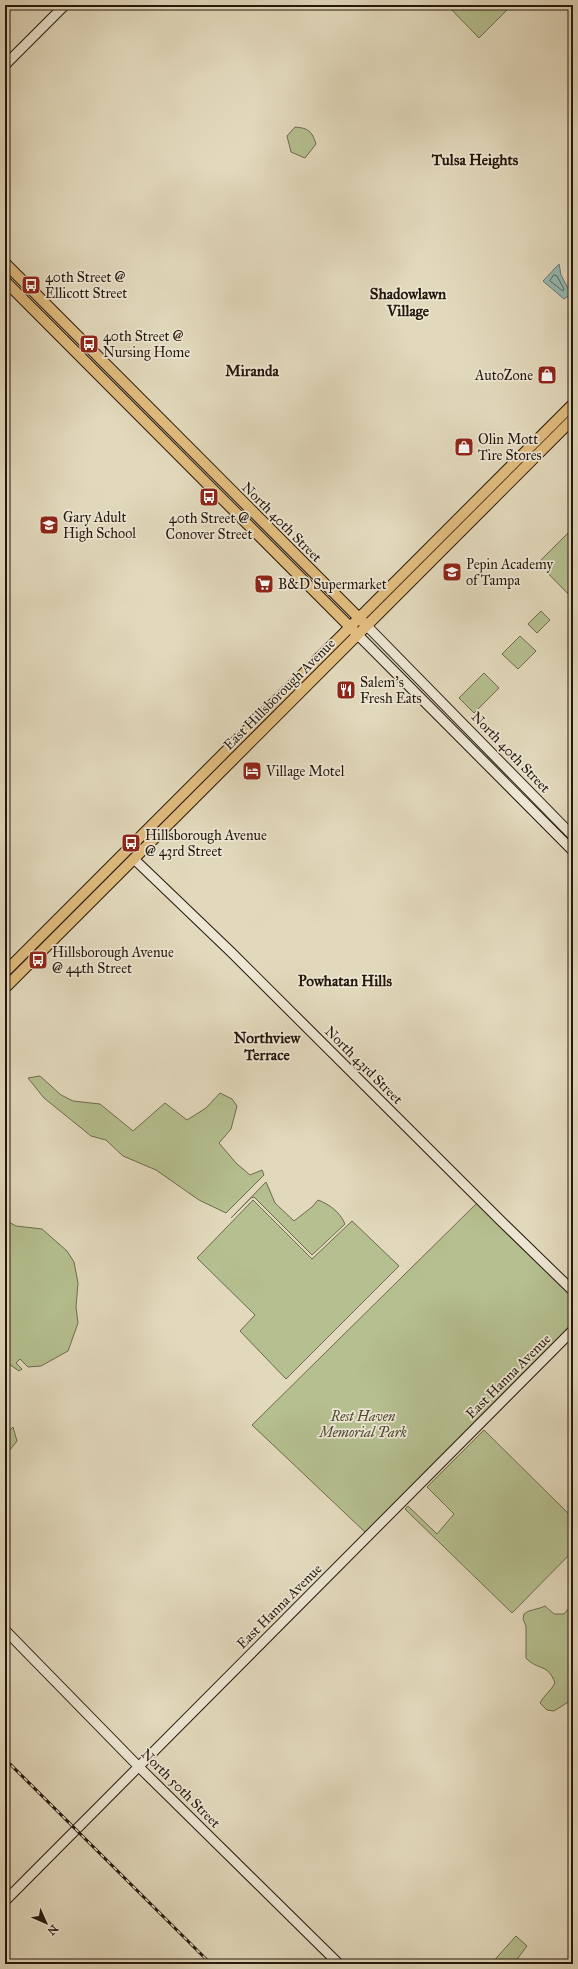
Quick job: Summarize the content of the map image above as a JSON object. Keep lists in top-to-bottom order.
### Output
{
  "streets": {
    "main road": ["North 40th Street", "East Hillsborough Avenue"],
    "street": ["North 43rd Street", "East Hanna Avenue", "North 50th Street"]
  },
  "crossings": [
    ["North 40th Street", "East Hillsborough Avenue"],
    ["East Hillsborough Avenue", "North 43rd Street"],
    ["East Hanna Avenue", "North 50th Street"]
  ],
  "districts": [
    "Tulsa Heights",
    "Shadowlawn Village",
    "Miranda",
    "Powhatan Hills",
    "Northview Terrace"
  ],
  "parks": ["Rest Haven Memorial Park"],
  "places": {
    "bus stop": [
      "40th Street @ Ellicott Street",
      "40th Street @ Nursing Home",
      "40th Street @ Conover Street",
      "Hillsborough Avenue @ 43rd Street",
      "Hillsborough Avenue @ 44th Street"
    ],
    "shop": ["AutoZone", "Olin Mott Tire Stores"],
    "school or university": ["Gary Adult High School", "Pepin Academy of Tampa"],
    "supermarket": ["B&D Supermarket"],
    "restaurant": ["Salem’s Fresh Eats"],
    "hotel": ["Village Motel"]
  },
  "north": "bottom right"
}
